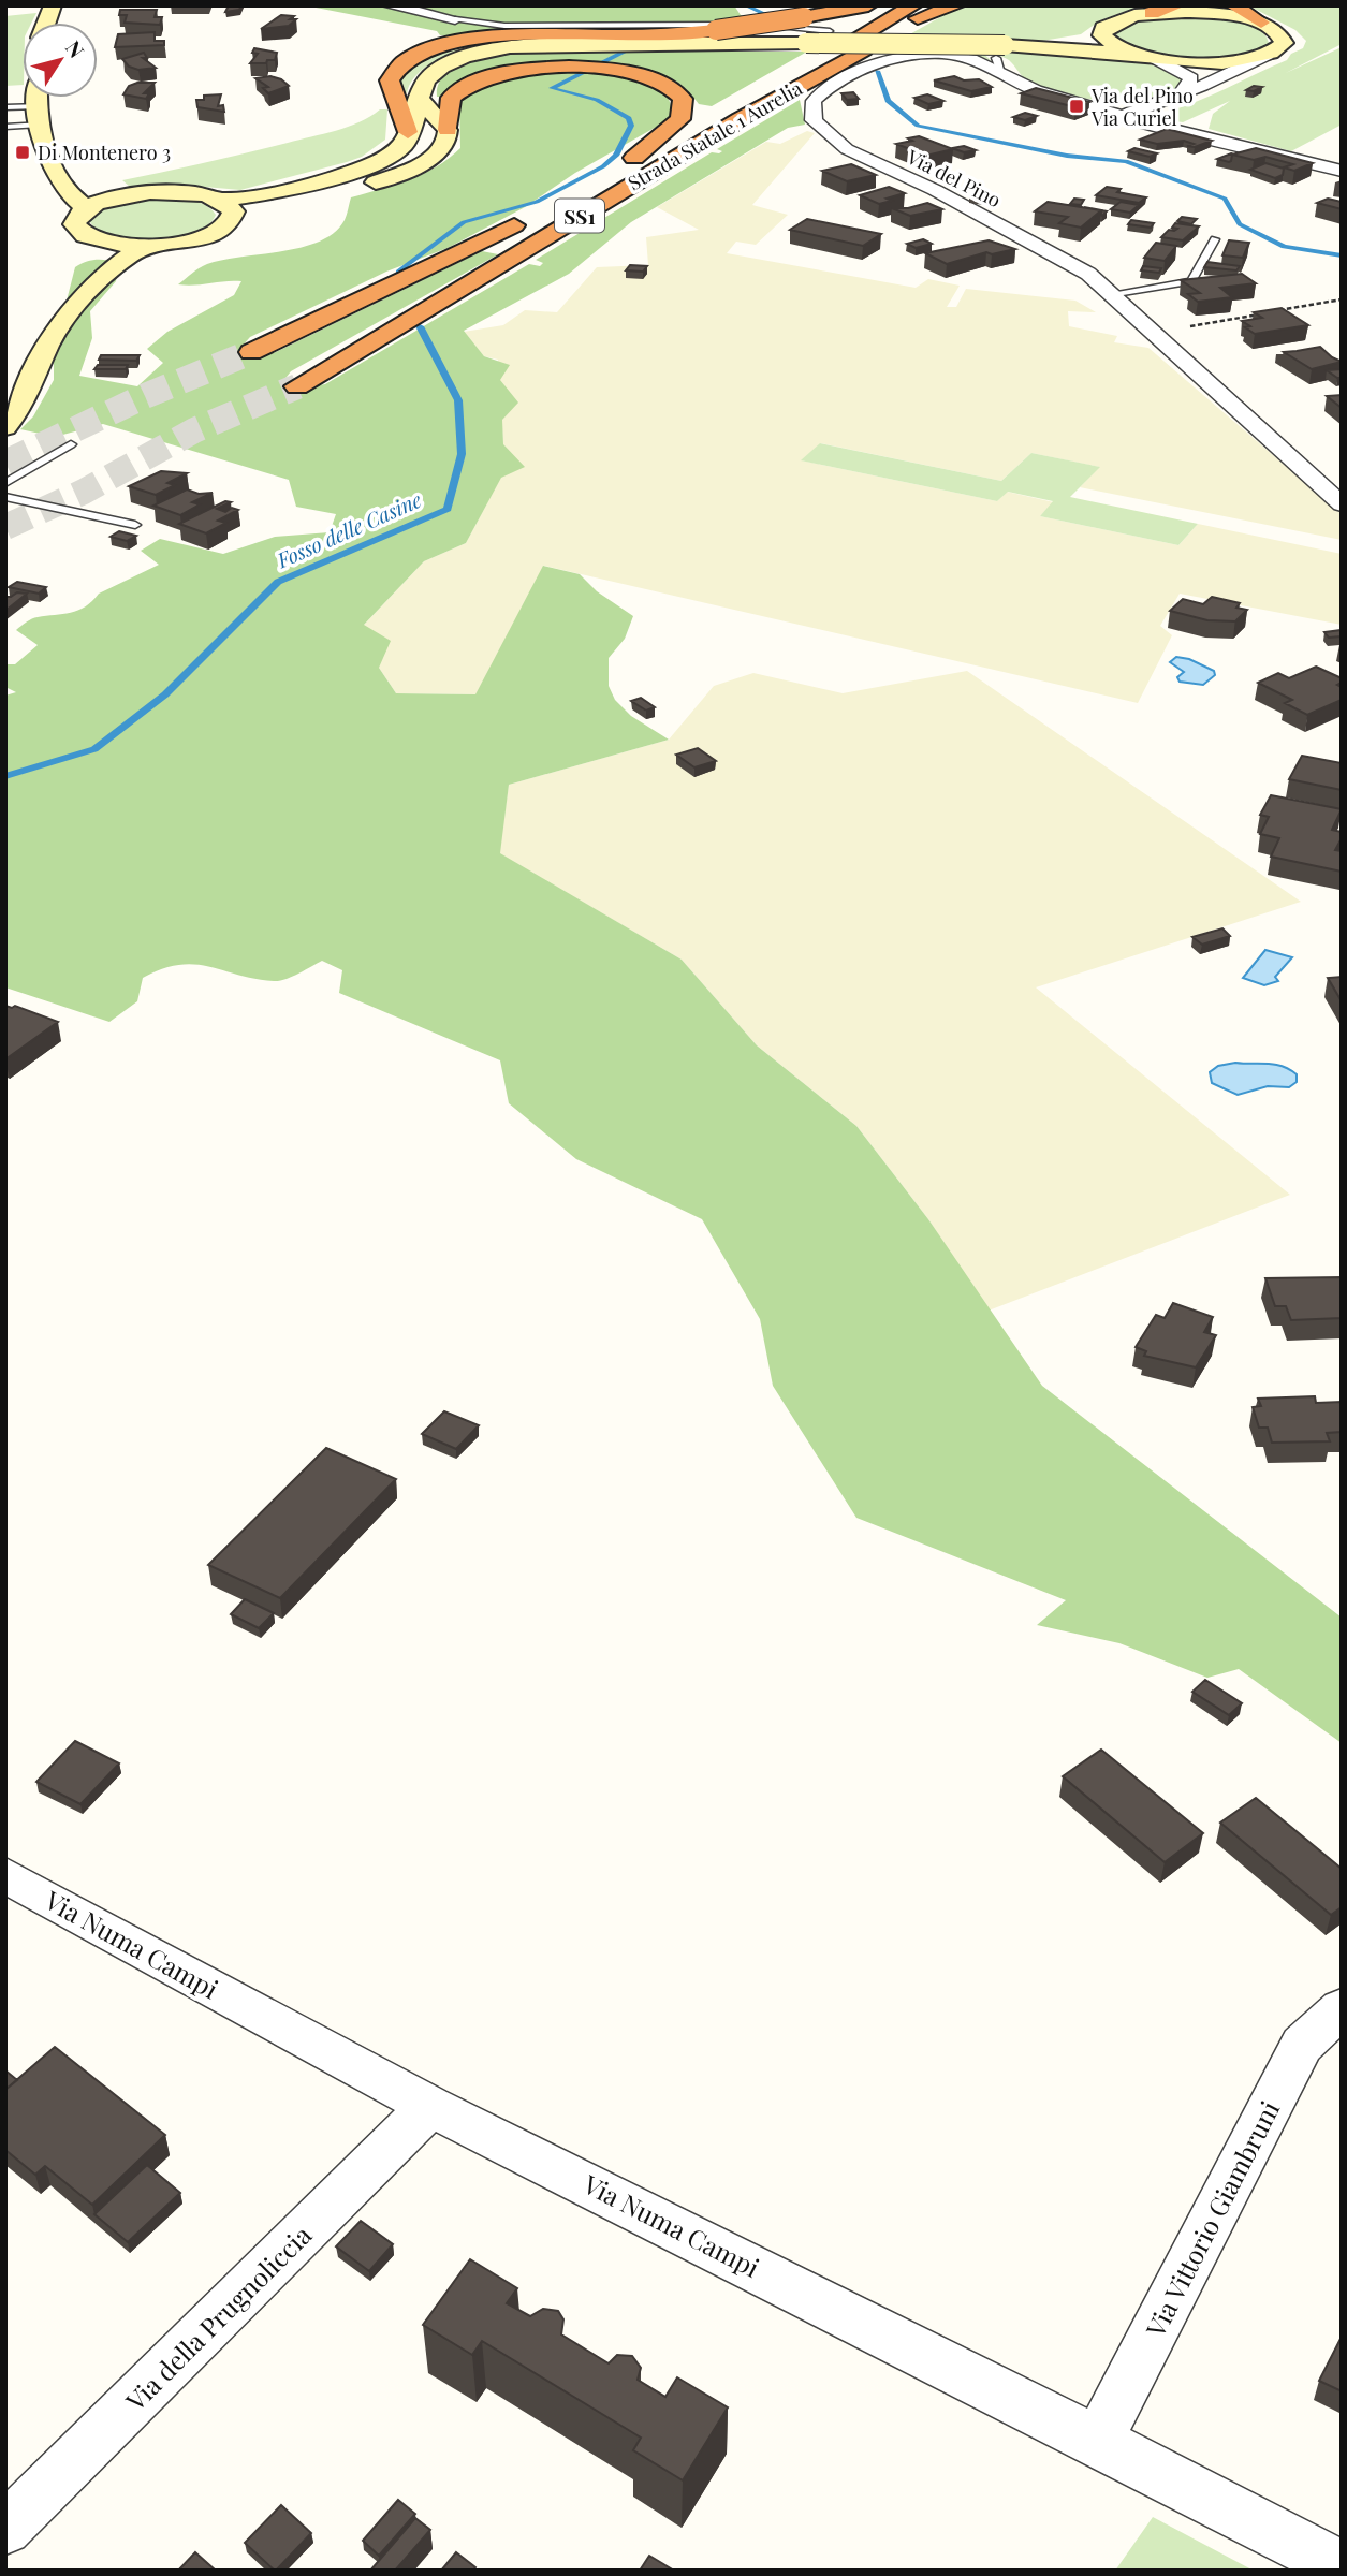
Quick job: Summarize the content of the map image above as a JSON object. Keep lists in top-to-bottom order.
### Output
{
  "streets": {
    "highway": ["Strada Statale 1 Aurelia", "SS1"],
    "street": [
      "Via del Pino",
      "Via Numa Campi",
      "Via Vittorio Giambruni",
      "Via della Prugnoliccia"
    ]
  },
  "crossings": [
    ["Via Numa Campi", "Via Vittorio Giambruni"],
    ["Via Numa Campi", "Via della Prugnoliccia"]
  ],
  "water": ["Fosso delle Casine"],
  "places": {
    "transit": ["Via del Pino Via Curiel", "Di Montenero 3"]
  },
  "north": "top right"
}
